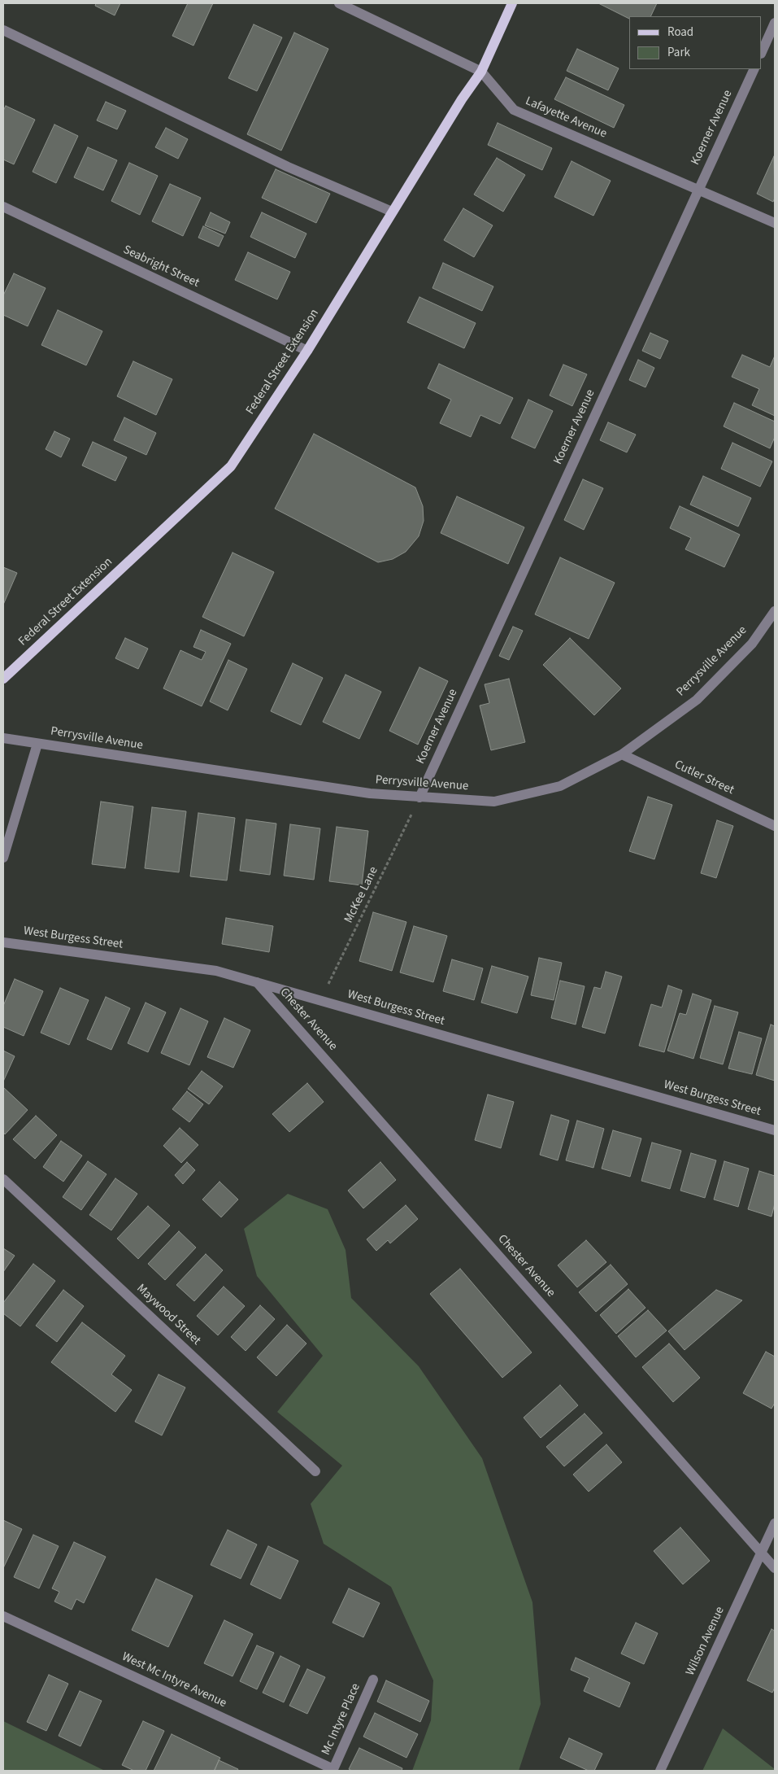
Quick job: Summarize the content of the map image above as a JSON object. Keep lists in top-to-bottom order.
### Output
{
  "streets": {
    "main road": ["Federal Street Extension"],
    "street": [
      "Lafayette Avenue",
      "Koerner Avenue",
      "Seabright Street",
      "Perrysville Avenue",
      "Cutler Street",
      "West Burgess Street",
      "Chester Avenue",
      "Maywood Street",
      "Wilson Avenue",
      "West Mc Intyre Avenue",
      "Mc Intyre Place"
    ],
    "path": ["McKee Lane"]
  },
  "crossings": [
    ["Lafayette Avenue", "Koerner Avenue"],
    ["Lafayette Avenue", "Federal Street Extension"],
    ["Koerner Avenue", "Perrysville Avenue"],
    ["Koerner Avenue", "McKee Lane"],
    ["Seabright Street", "Federal Street Extension"],
    ["Perrysville Avenue", "Cutler Street"],
    ["Perrysville Avenue", "McKee Lane"],
    ["McKee Lane", "West Burgess Street"],
    ["West Burgess Street", "Chester Avenue"],
    ["Chester Avenue", "Wilson Avenue"],
    ["West Mc Intyre Avenue", "Mc Intyre Place"]
  ],
  "legend": ["Road", "Park"]
}
